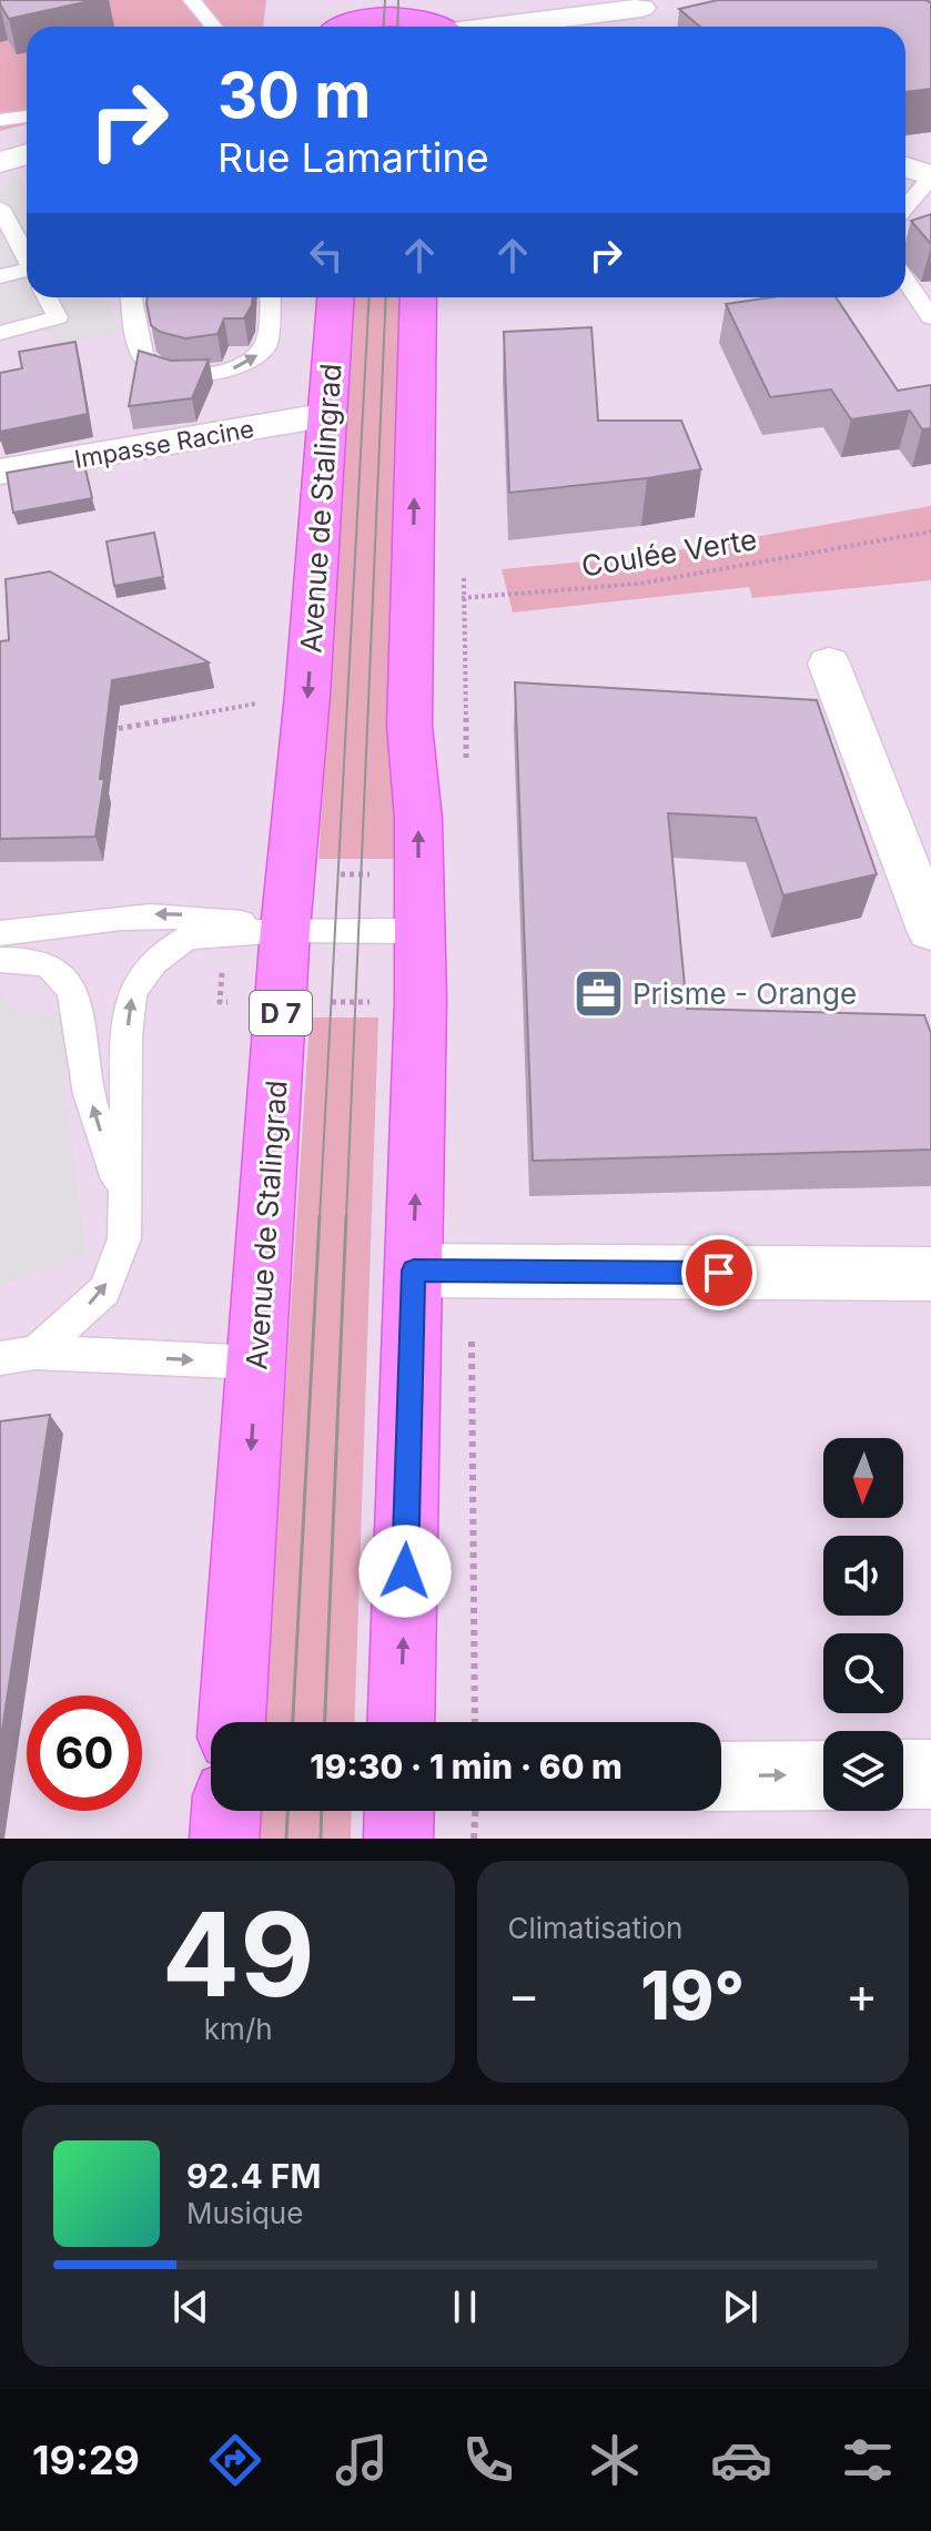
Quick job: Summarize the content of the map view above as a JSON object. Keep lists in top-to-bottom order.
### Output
{
  "streets": {
    "main road": ["Avenue de Stalingrad", "D 7"],
    "street": ["Impasse Racine"],
    "path": ["Coulée Verte"]
  },
  "crossings": [
    ["Impasse Racine", "Avenue de Stalingrad"]
  ],
  "places": {
    "office": ["Prisme - Orange"]
  },
  "north": "bottom",
  "page": {
    "turn": ["30 m", "Rue Lamartine"],
    "limit": "60",
    "trip": "19:30 · 1 min · 60 m",
    "tile": [
      ["49", "km/h"],
      "Climatisation"
    ],
    "heat": ["−", "19°", "+"],
    "song": ["92.4 FM", "Musique"],
    "tabs": "19:29"
  }
}
